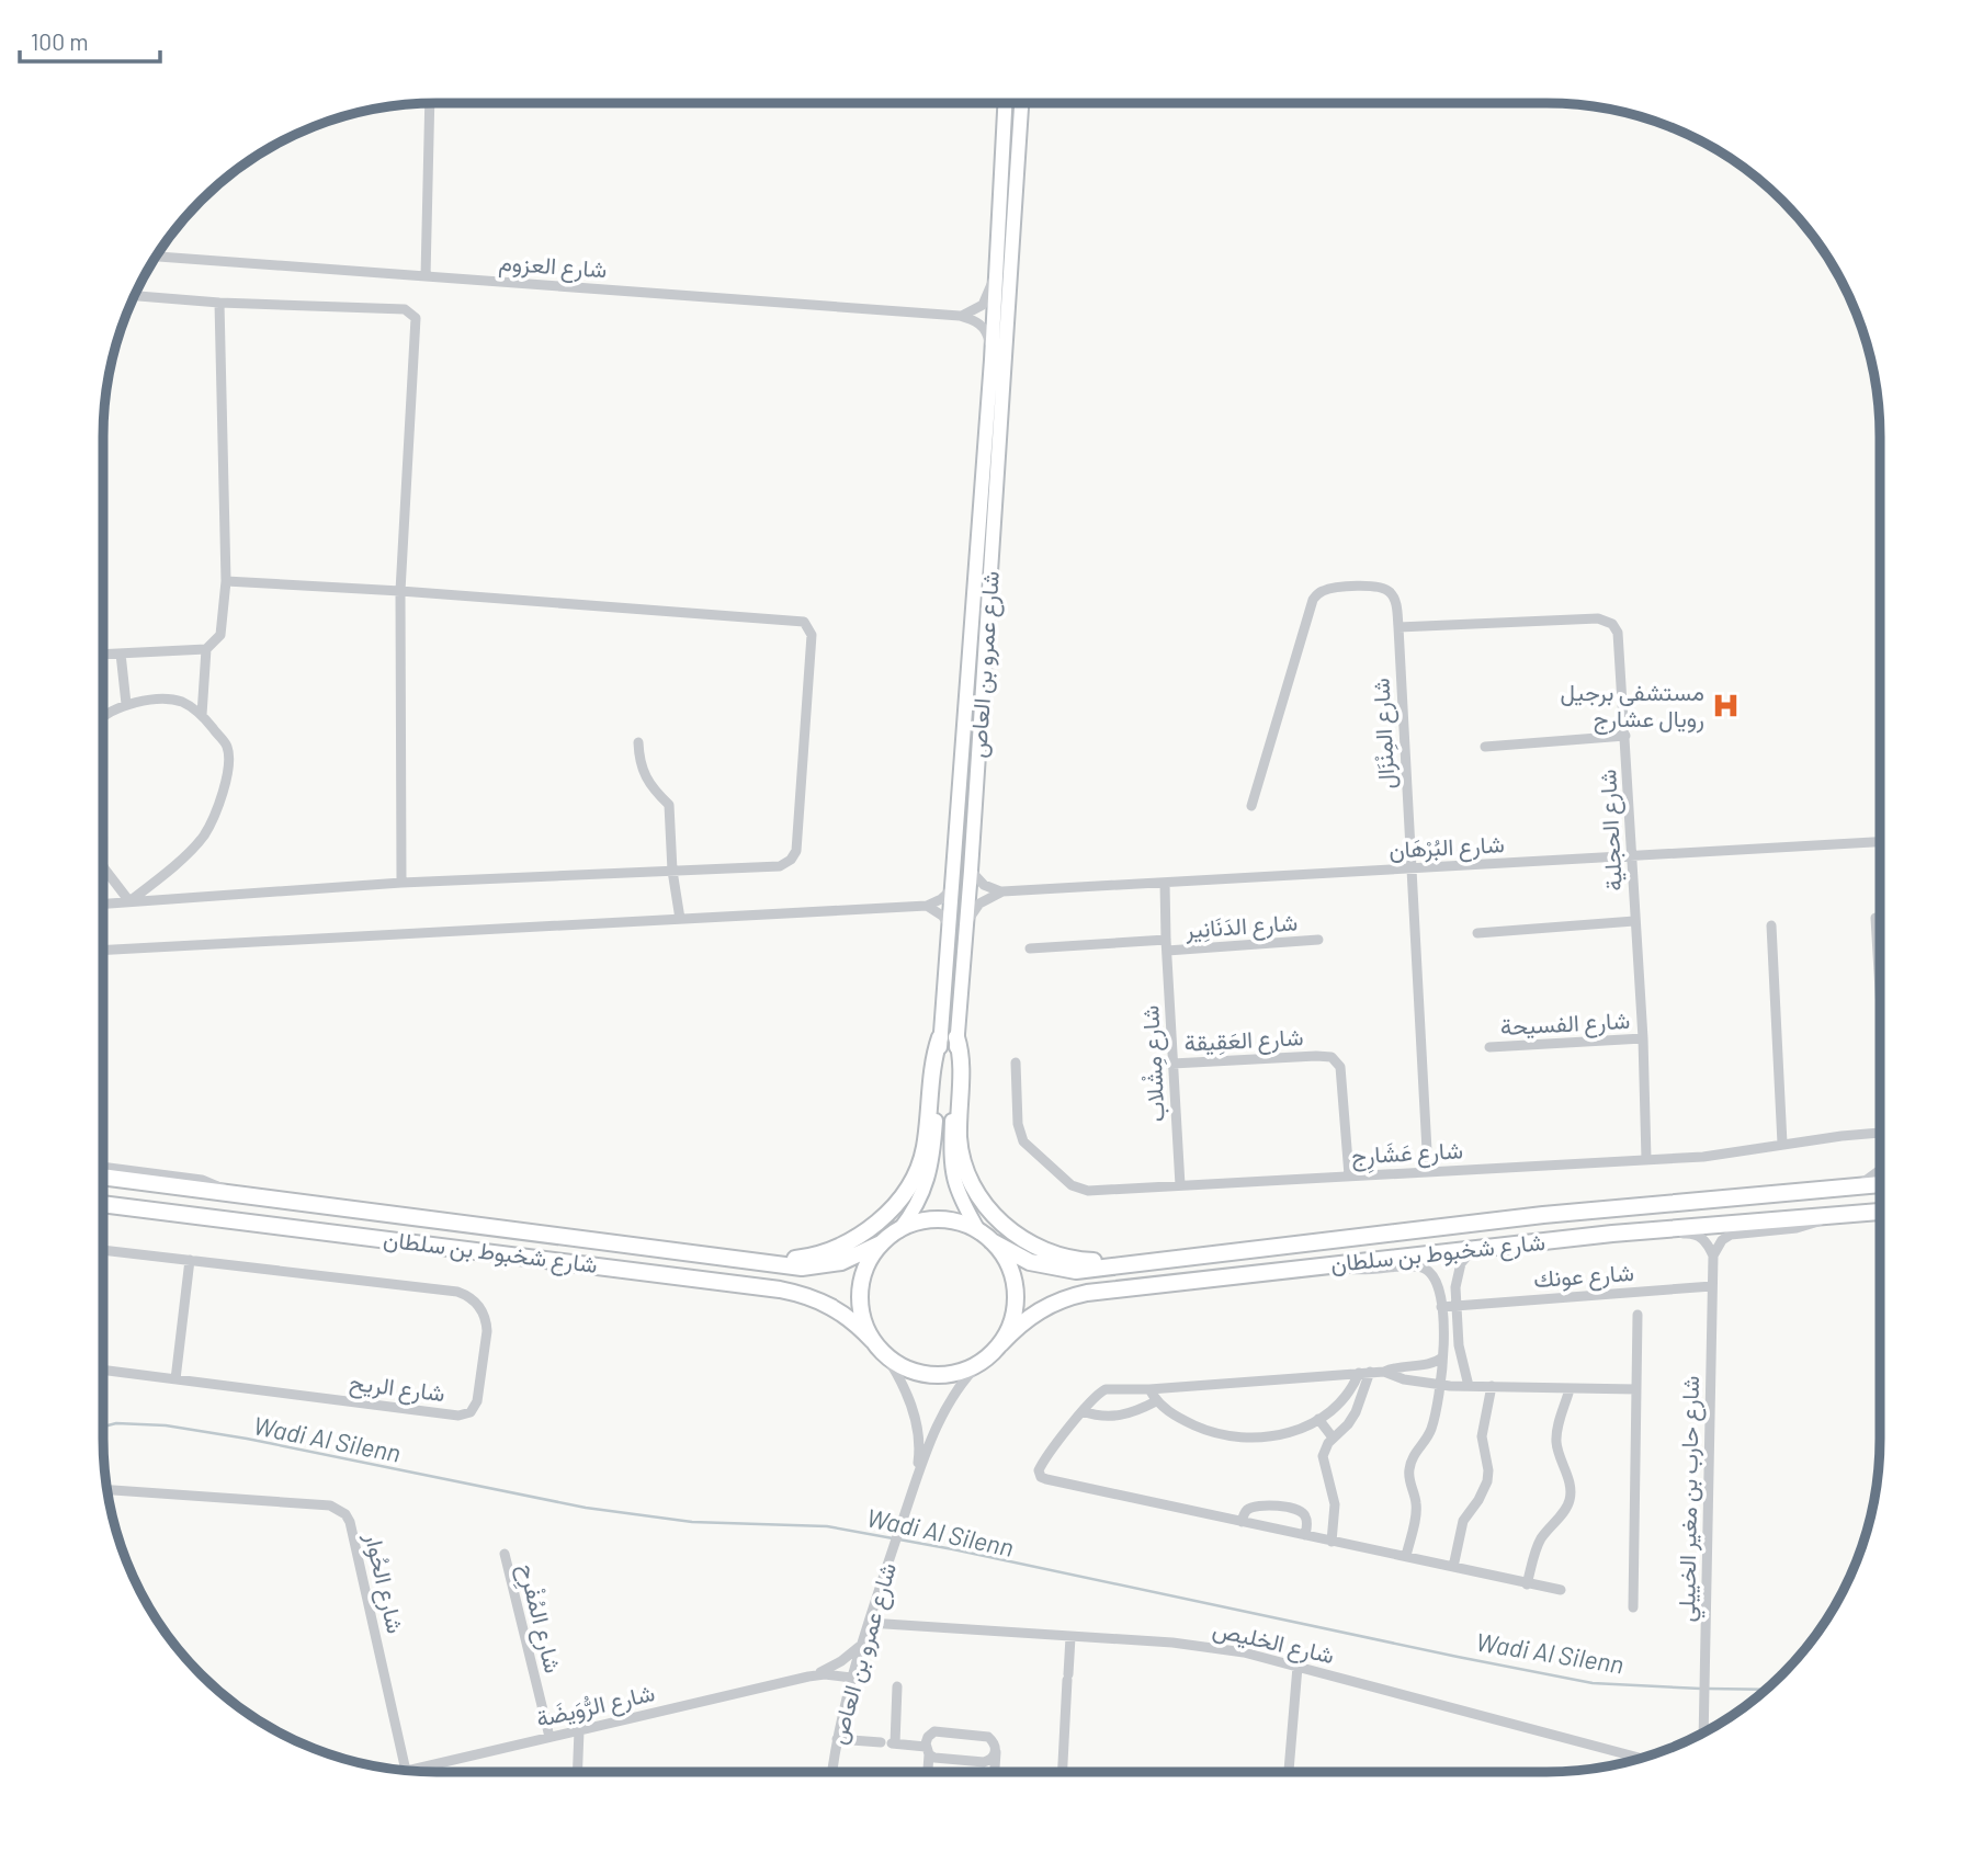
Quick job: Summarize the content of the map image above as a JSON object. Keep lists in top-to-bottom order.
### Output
{
  "streets": {
    "main road": ["شارع عمرو بن العاص", "شارع شخبوط بن سلطان"],
    "street": [
      "شارع العزوم",
      "شارع المِنْزَال",
      "شارع الحجلية",
      "شارع البُرْهَان",
      "شارع الدَنَانِير",
      "شارع الفسيحة",
      "شارع العَقِيقة",
      "شارع مِشْلاب",
      "شارع عَشَارِج",
      "شارع عونك",
      "شارع الريح",
      "شارع حارب بن مغير الخييلي",
      "شارع الحُوار",
      "شارع المُفْرِح",
      "شارع الخليص",
      "شارع الرُّوَيضَة"
    ]
  },
  "crossings": [
    ["شارع عمرو بن العاص", "شارع شخبوط بن سلطان"],
    ["شارع عمرو بن العاص", "شارع الخليص"],
    ["شارع عمرو بن العاص", "شارع الرُّوَيضَة"],
    ["شارع المِنْزَال", "شارع الحجلية"],
    ["شارع المِنْزَال", "شارع البُرْهَان"],
    ["شارع المِنْزَال", "شارع عَشَارِج"],
    ["شارع الحجلية", "شارع البُرْهَان"],
    ["شارع الحجلية", "شارع الفسيحة"],
    ["شارع الحجلية", "شارع عَشَارِج"],
    ["شارع البُرْهَان", "شارع مِشْلاب"],
    ["شارع الدَنَانِير", "شارع مِشْلاب"],
    ["شارع العَقِيقة", "شارع مِشْلاب"],
    ["شارع العَقِيقة", "شارع عَشَارِج"],
    ["شارع مِشْلاب", "شارع عَشَارِج"],
    ["شارع عونك", "شارع حارب بن مغير الخييلي"],
    ["شارع المُفْرِح", "شارع الرُّوَيضَة"]
  ],
  "water": ["Wadi Al Silenn"],
  "places": {
    "hospital": ["مستشفى برجيل رويال عشارج"]
  },
  "scale_bar": "100 m"
}
